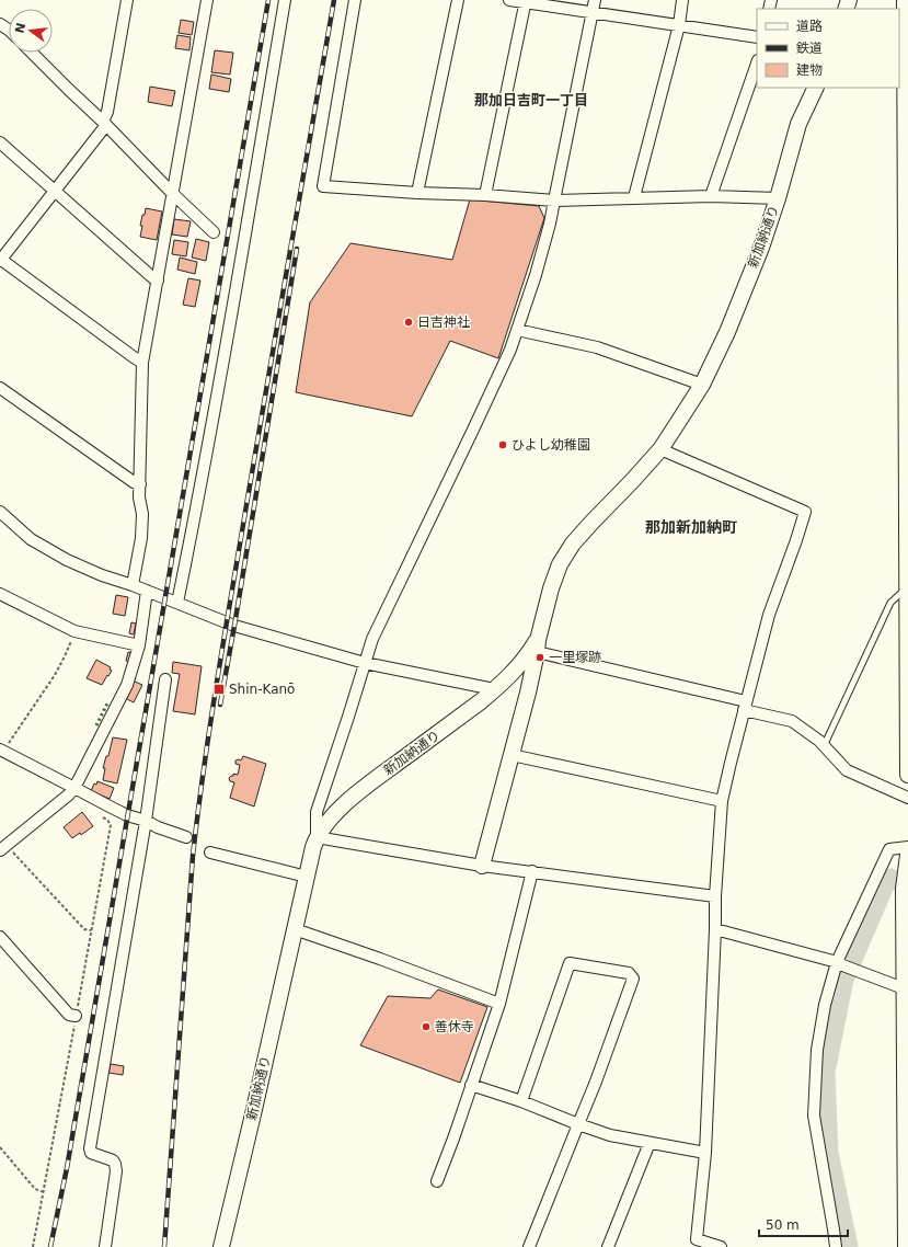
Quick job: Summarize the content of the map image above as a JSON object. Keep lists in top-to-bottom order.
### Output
{
  "streets": {
    "street": ["新加納通り"]
  },
  "districts": ["那加日吉町一丁目", "那加新加納町"],
  "places": {
    "other": [
      "日吉神社",
      "ひよし幼稚園",
      "一里塚跡",
      "善休寺"
    ],
    "transit": ["Shin-Kanō"]
  },
  "legend": ["道路", "鉄道", "建物"],
  "scale_bar": "50 m",
  "north": "left"
}
